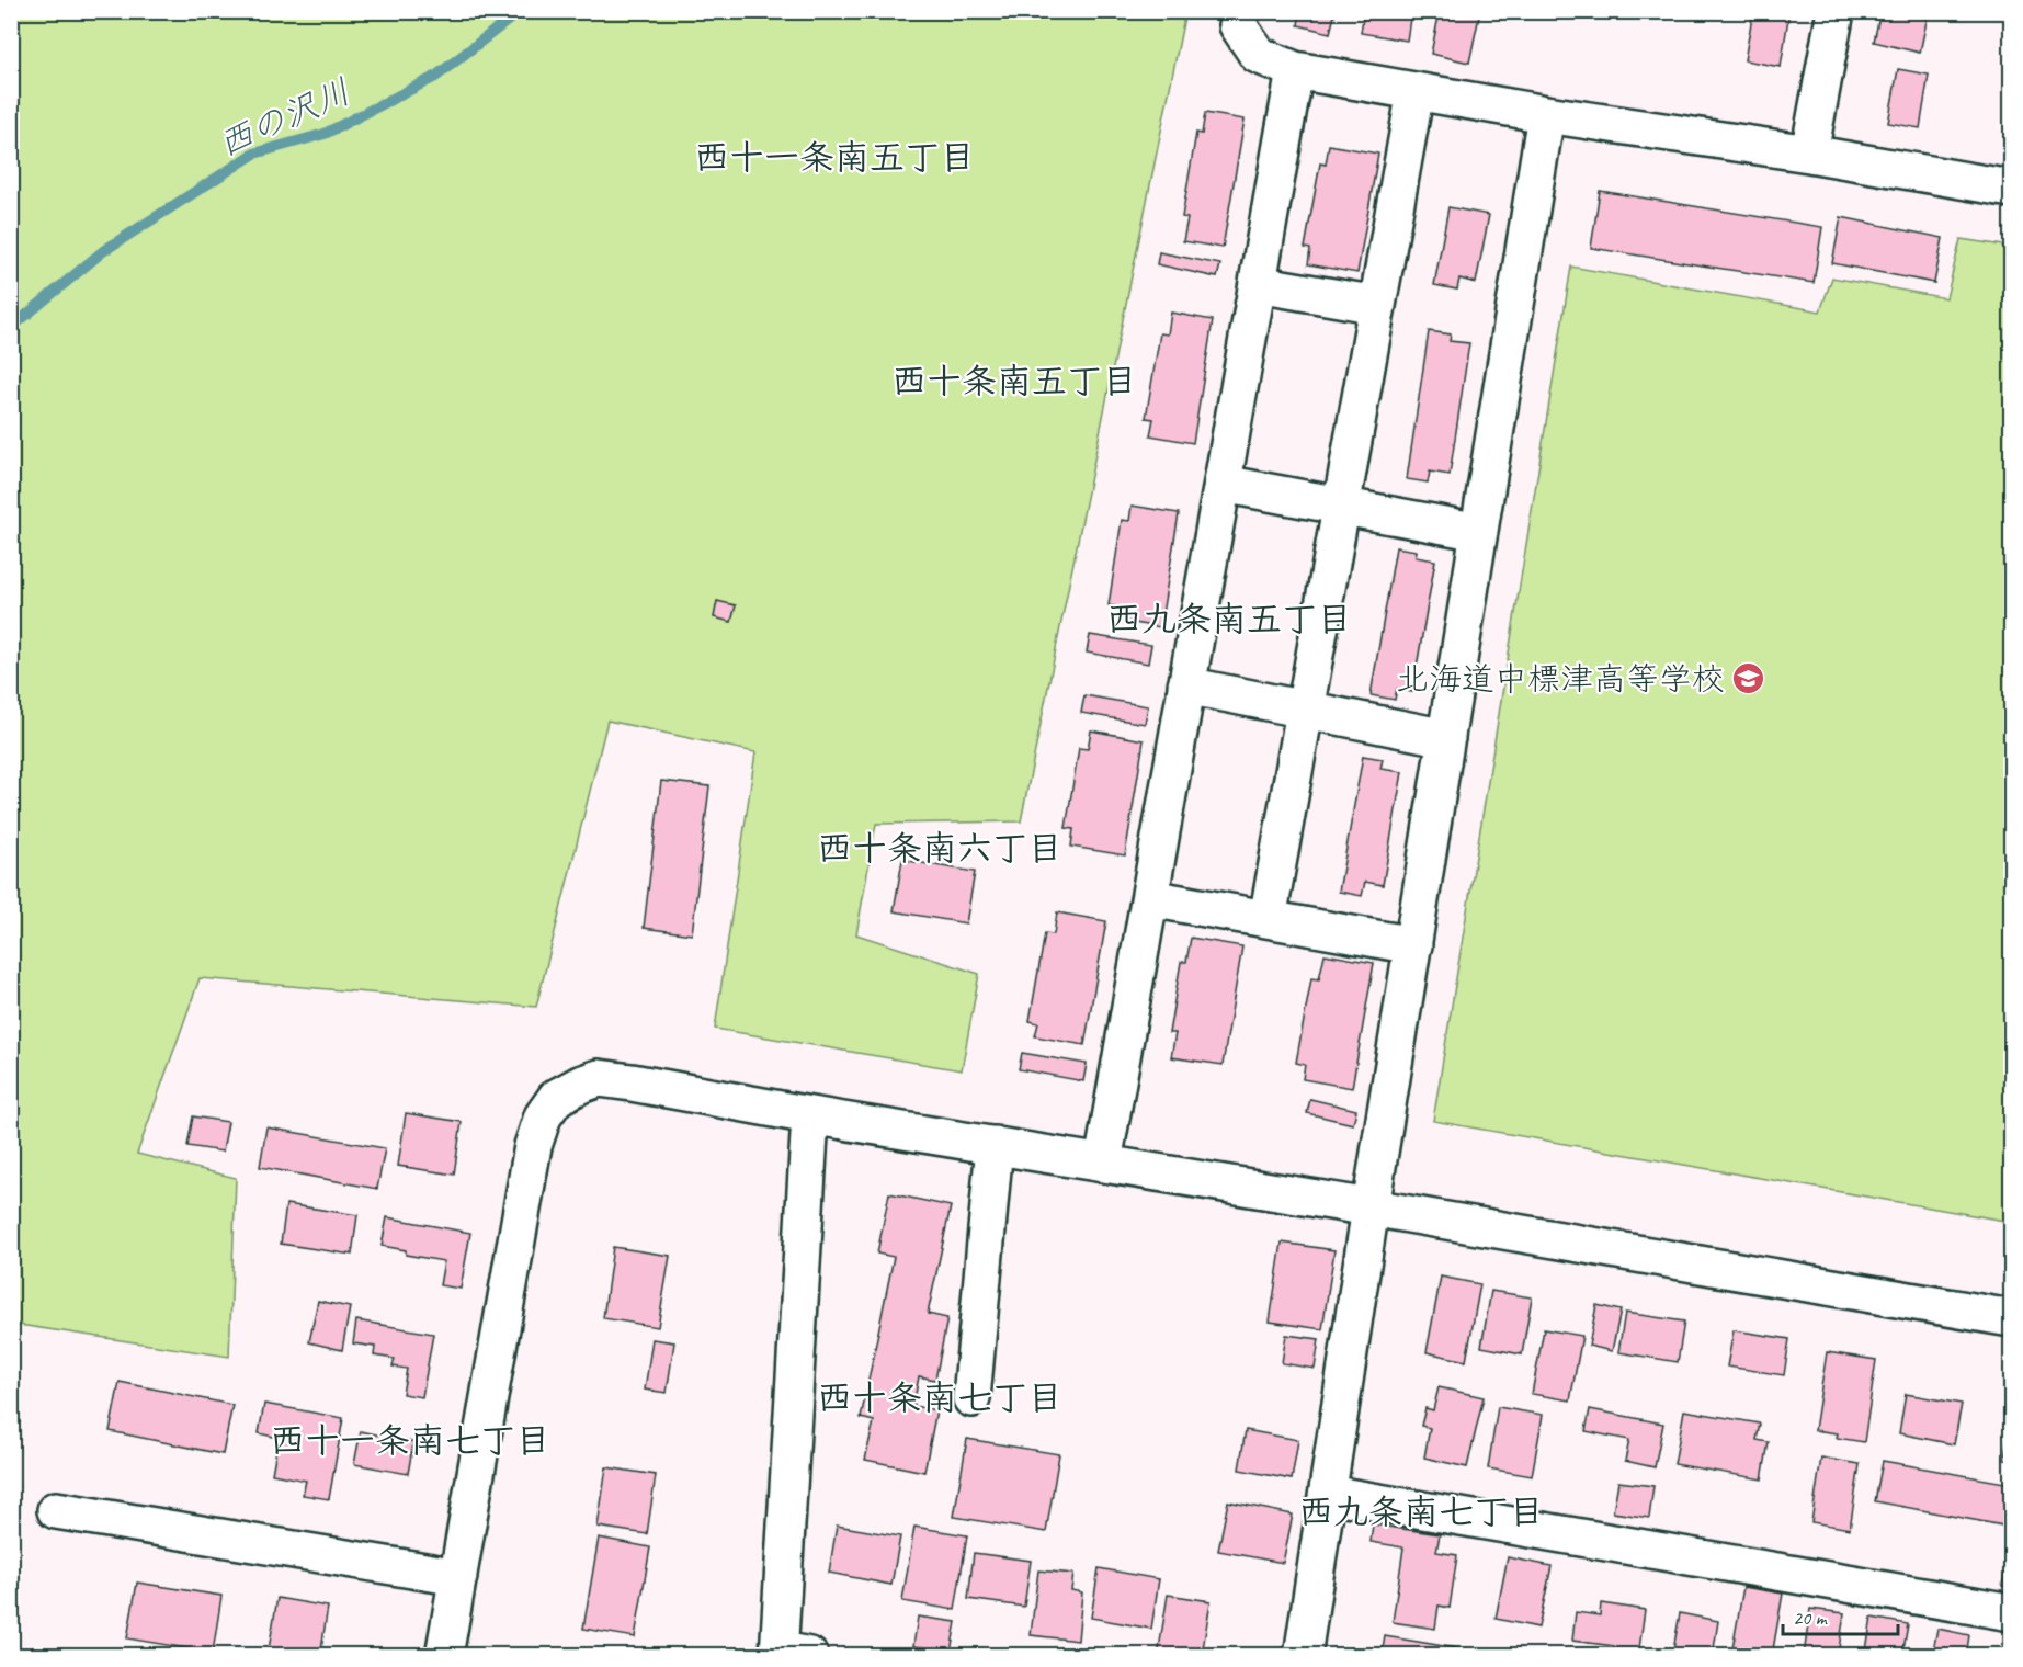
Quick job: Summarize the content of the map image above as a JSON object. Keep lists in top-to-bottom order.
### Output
{
  "districts": [
    "西十一条南五丁目",
    "西十条南五丁目",
    "西九条南五丁目",
    "西十条南六丁目",
    "西十条南七丁目",
    "西十一条南七丁目",
    "西九条南七丁目"
  ],
  "water": ["西の沢川"],
  "places": {
    "school or university": ["北海道中標津高等学校"]
  },
  "scale_bar": "20 m"
}
